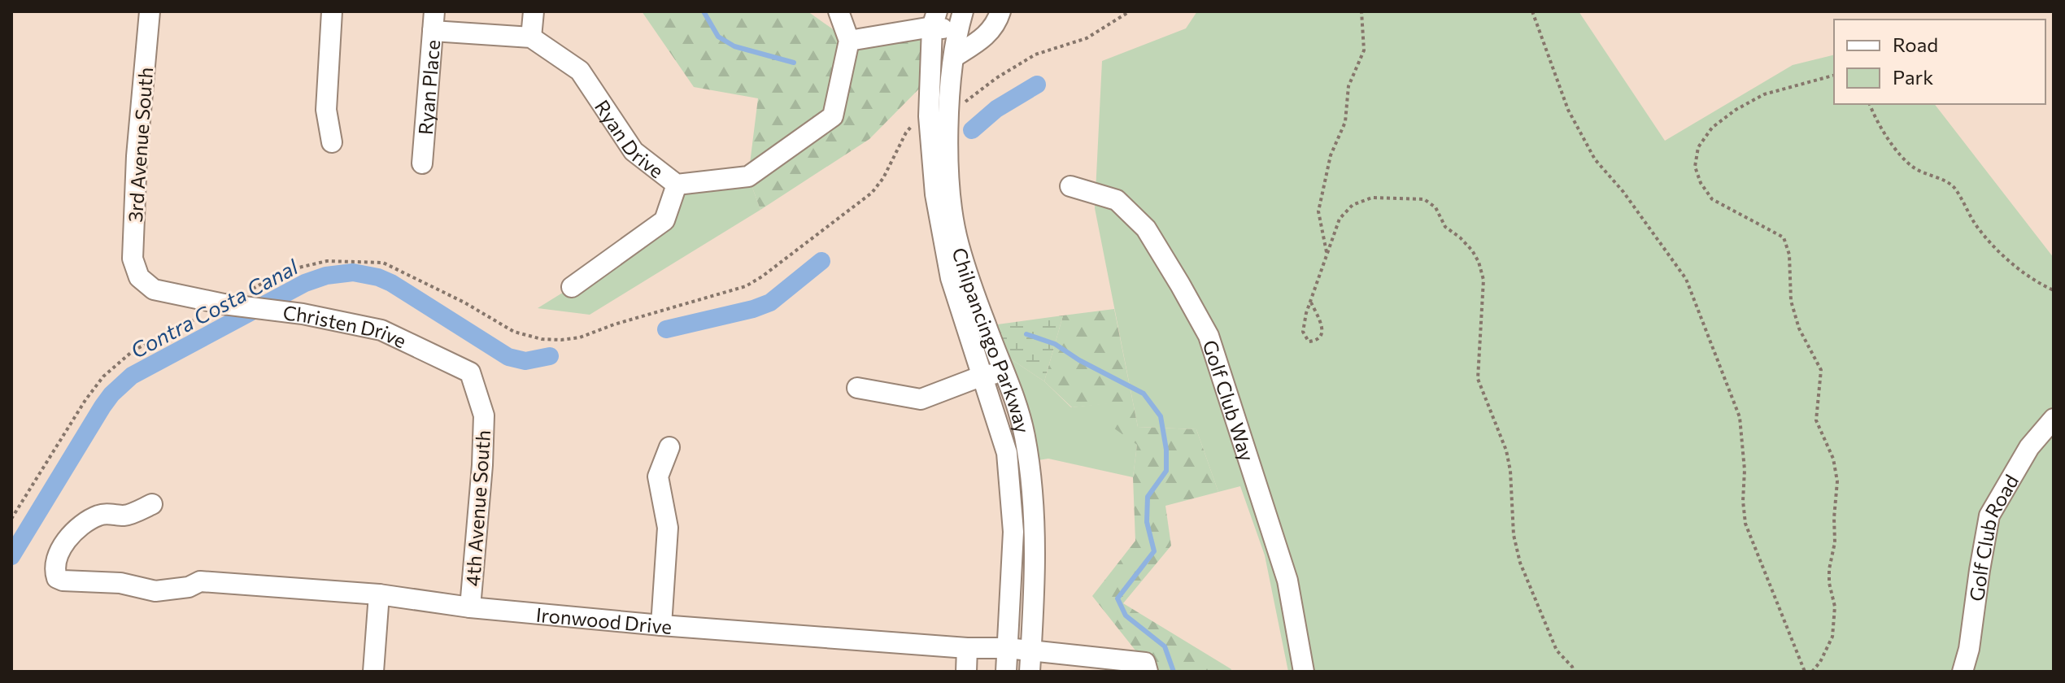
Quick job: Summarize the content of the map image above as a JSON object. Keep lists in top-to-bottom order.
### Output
{
  "streets": {
    "street": [
      "Ryan Place",
      "Ryan Drive",
      "3rd Avenue South",
      "Christen Drive",
      "Chilpancingo Parkway",
      "Golf Club Way",
      "4th Avenue South",
      "Golf Club Road",
      "Ironwood Drive"
    ]
  },
  "crossings": [
    ["3rd Avenue South", "Christen Drive"],
    ["Christen Drive", "4th Avenue South"],
    ["Chilpancingo Parkway", "Ironwood Drive"],
    ["4th Avenue South", "Ironwood Drive"]
  ],
  "water": ["Contra Costa Canal"],
  "legend": ["Road", "Park"]
}
